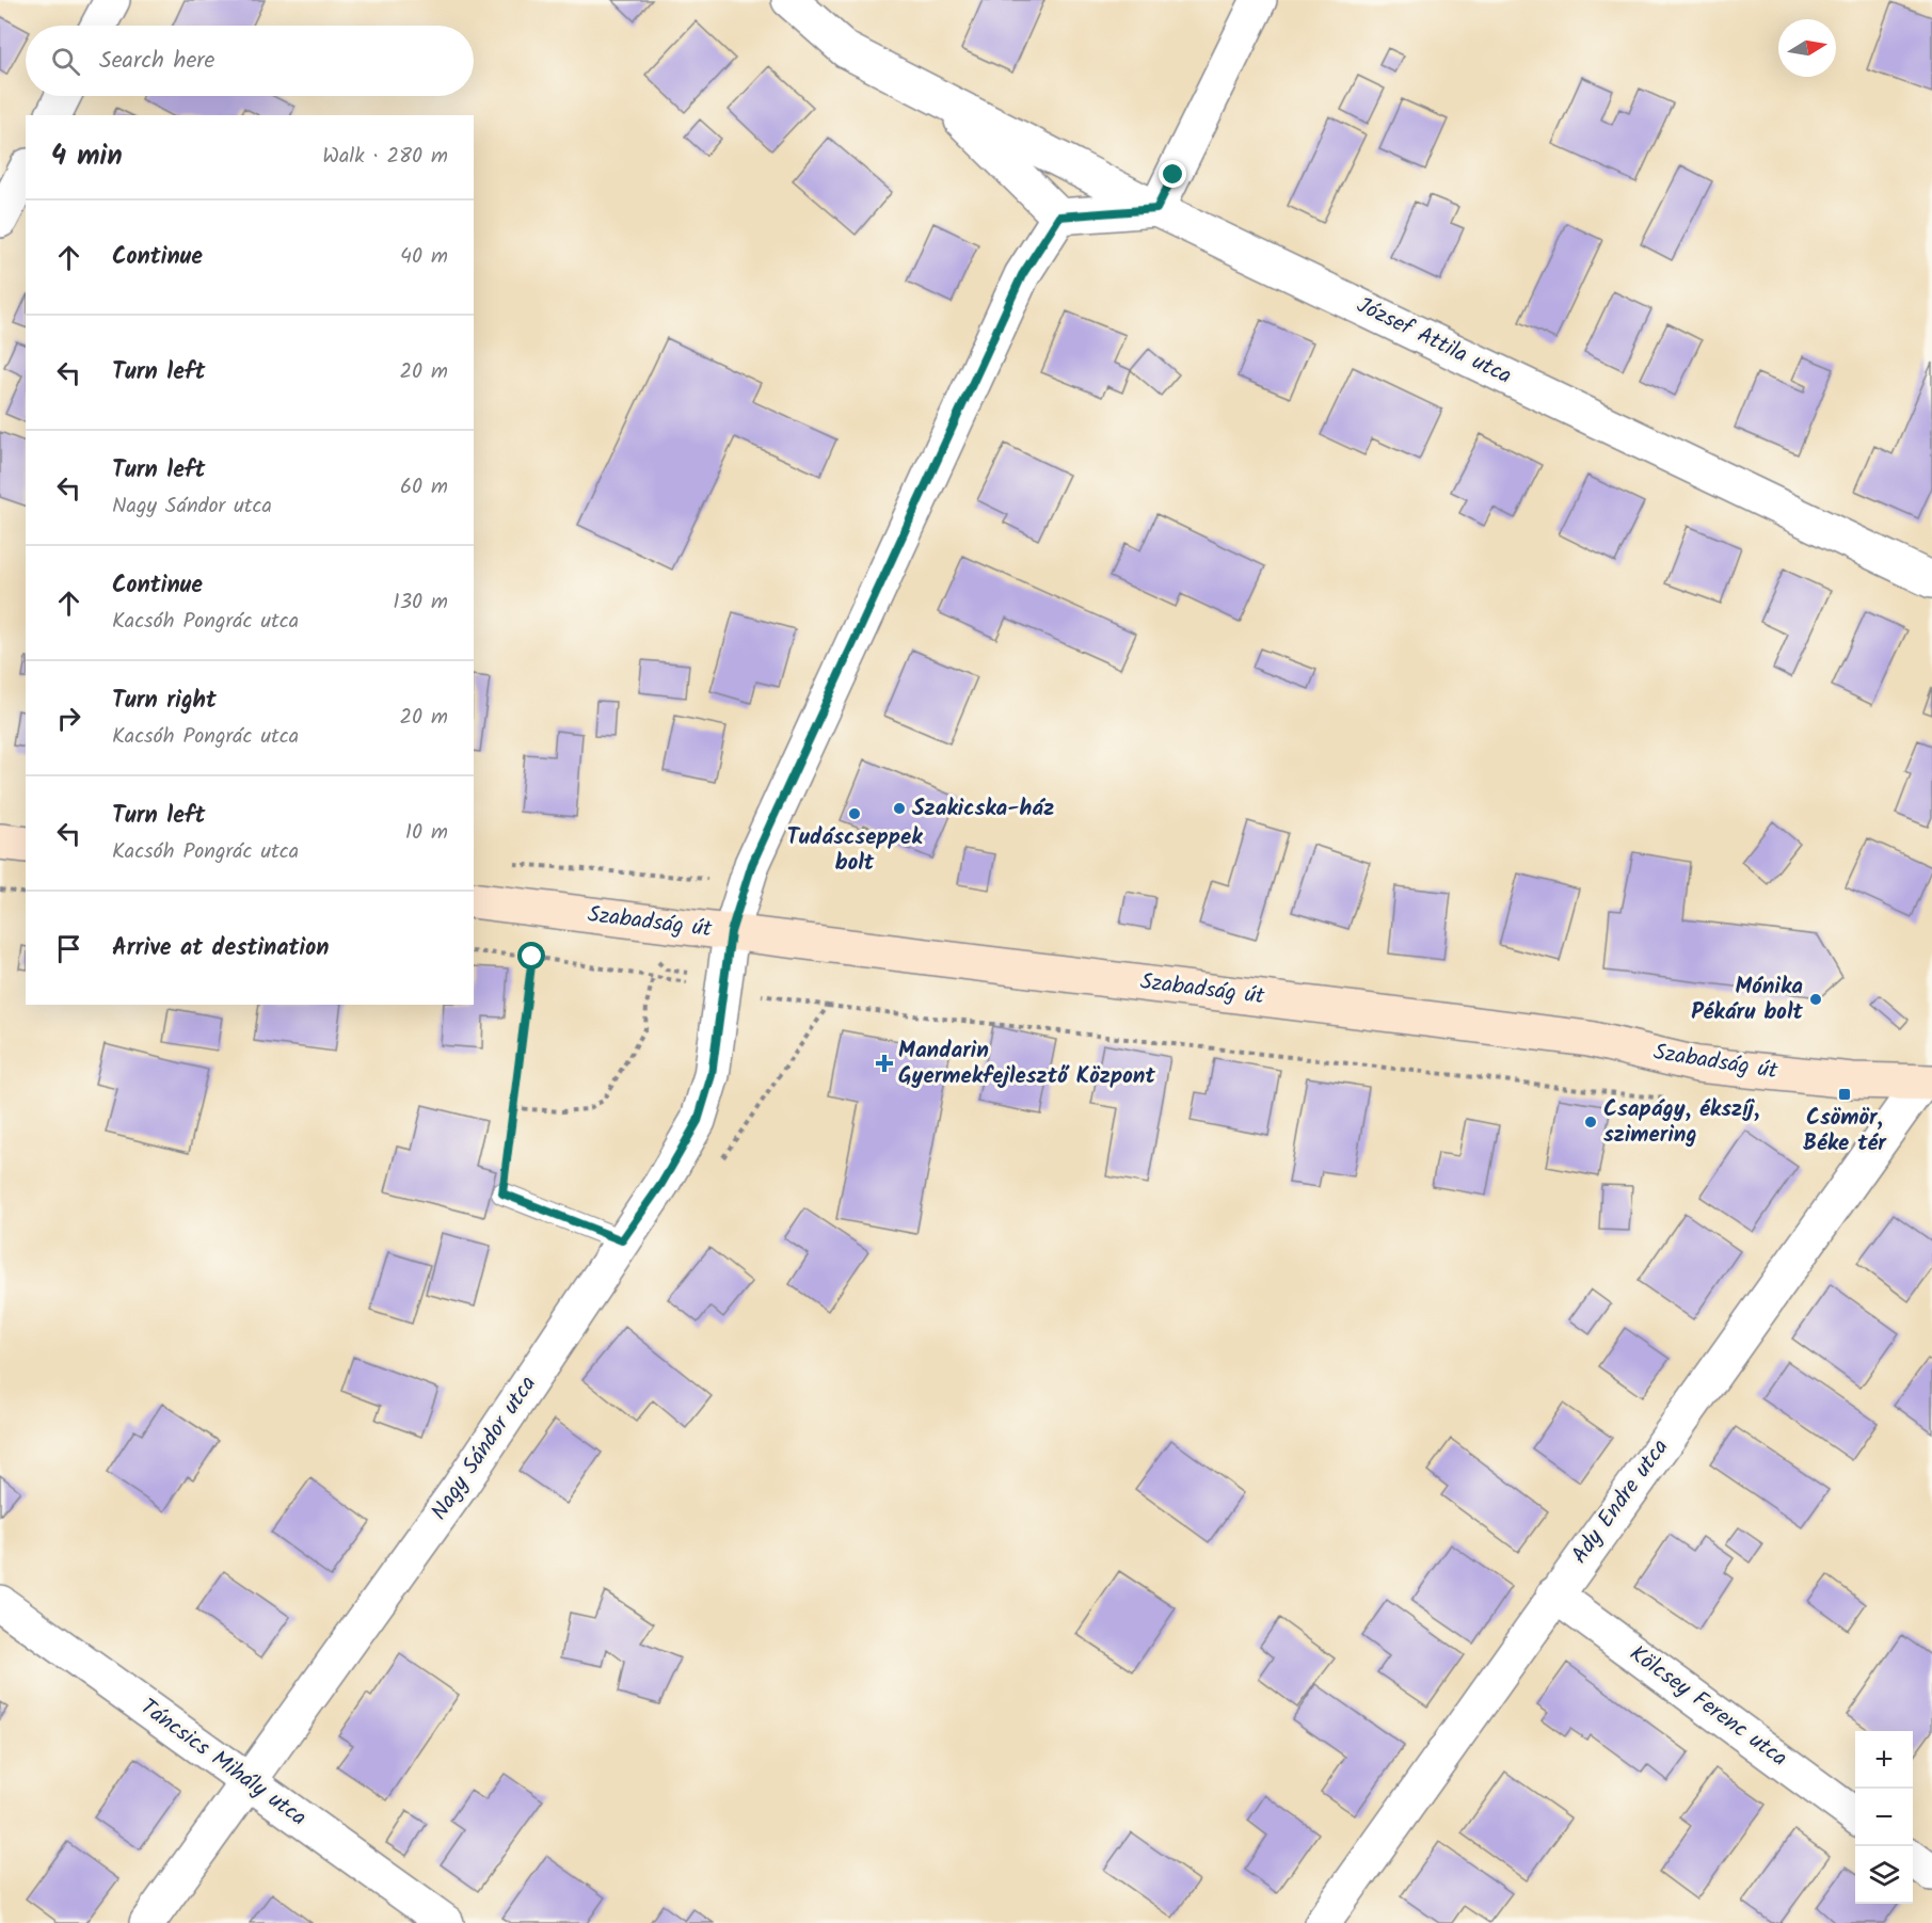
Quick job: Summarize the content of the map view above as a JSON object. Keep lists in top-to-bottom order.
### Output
{
  "streets": {
    "street": [
      "József Attila utca",
      "Szabadság út",
      "Nagy Sándor utca",
      "Ady Endre utca",
      "Kölcsey Ferenc utca",
      "Táncsics Mihály utca"
    ]
  },
  "crossings": [
    ["József Attila utca", "Nagy Sándor utca"],
    ["Szabadság út", "Nagy Sándor utca"],
    ["Szabadság út", "Ady Endre utca"],
    ["Nagy Sándor utca", "Táncsics Mihály utca"],
    ["Ady Endre utca", "Kölcsey Ferenc utca"]
  ],
  "places": {
    "other": [
      "Szakicska-ház",
      "Tudáscseppek bolt",
      "Mónika Pékáru bolt",
      "Csapágy, ékszíj, szimering"
    ],
    "health": ["Mandarin Gyermekfejlesztő Központ"],
    "transit": ["Csömör, Béke tér"]
  },
  "north": "right",
  "page": {
    "search": "Search here",
    "heading": ["4 min", "Walk · 280 m"],
    "list": [
      ["Continue", "40 m"],
      ["Turn left", "20 m"],
      ["Turn left", "Nagy Sándor utca", "60 m"],
      ["Continue", "Kacsóh Pongrác utca", "130 m"],
      ["Turn right", "Kacsóh Pongrác utca", "20 m"],
      ["Turn left", "Kacsóh Pongrác utca", "10 m"],
      "Arrive at destination"
    ],
    "map_buttons": ["+", "−"]
  }
}
